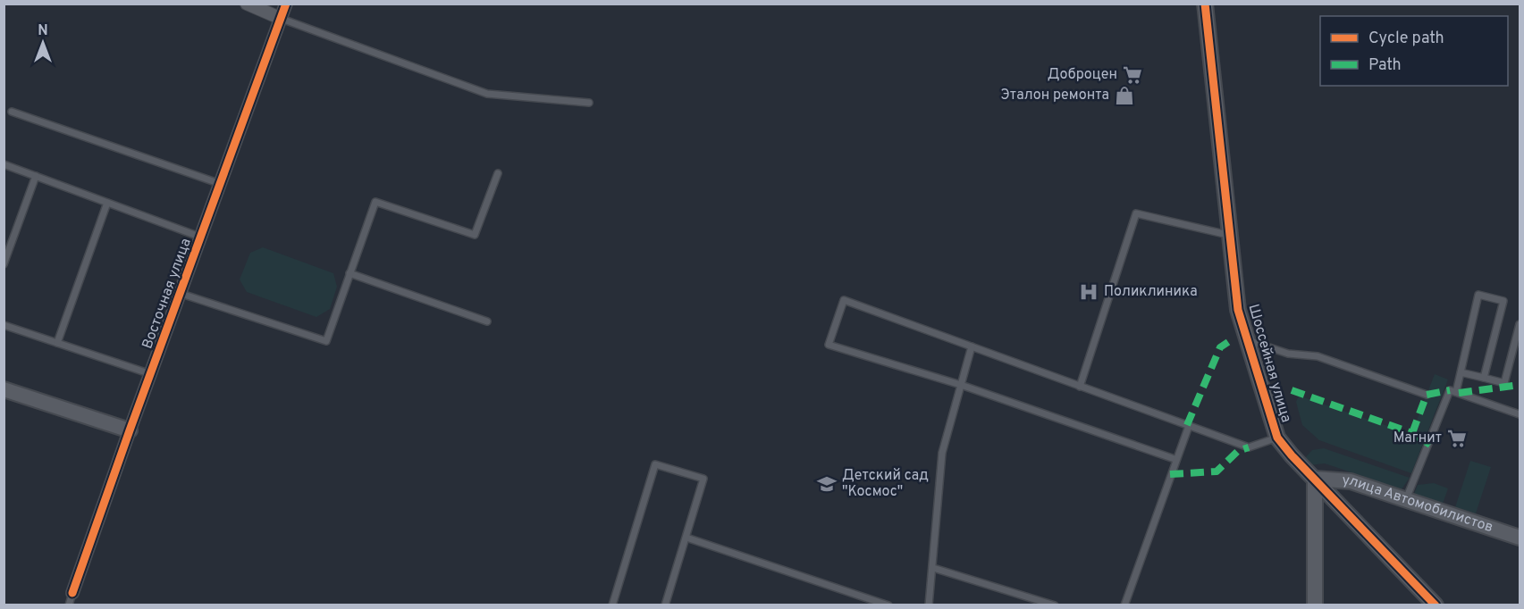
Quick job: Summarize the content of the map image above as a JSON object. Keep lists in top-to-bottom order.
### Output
{
  "streets": {
    "street": ["Восточная улица", "Шоссейная улица", "улица Автомобилистов"]
  },
  "crossings": [
    ["Шоссейная улица", "улица Автомобилистов"]
  ],
  "places": {
    "supermarket": ["Доброцен", "Магнит"],
    "shop": ["Эталон ремонта"],
    "hospital": ["Поликлиника"],
    "school or university": ["Детский сад \"Космос\""]
  },
  "legend": ["Cycle path", "Path"],
  "north": "top"
}
